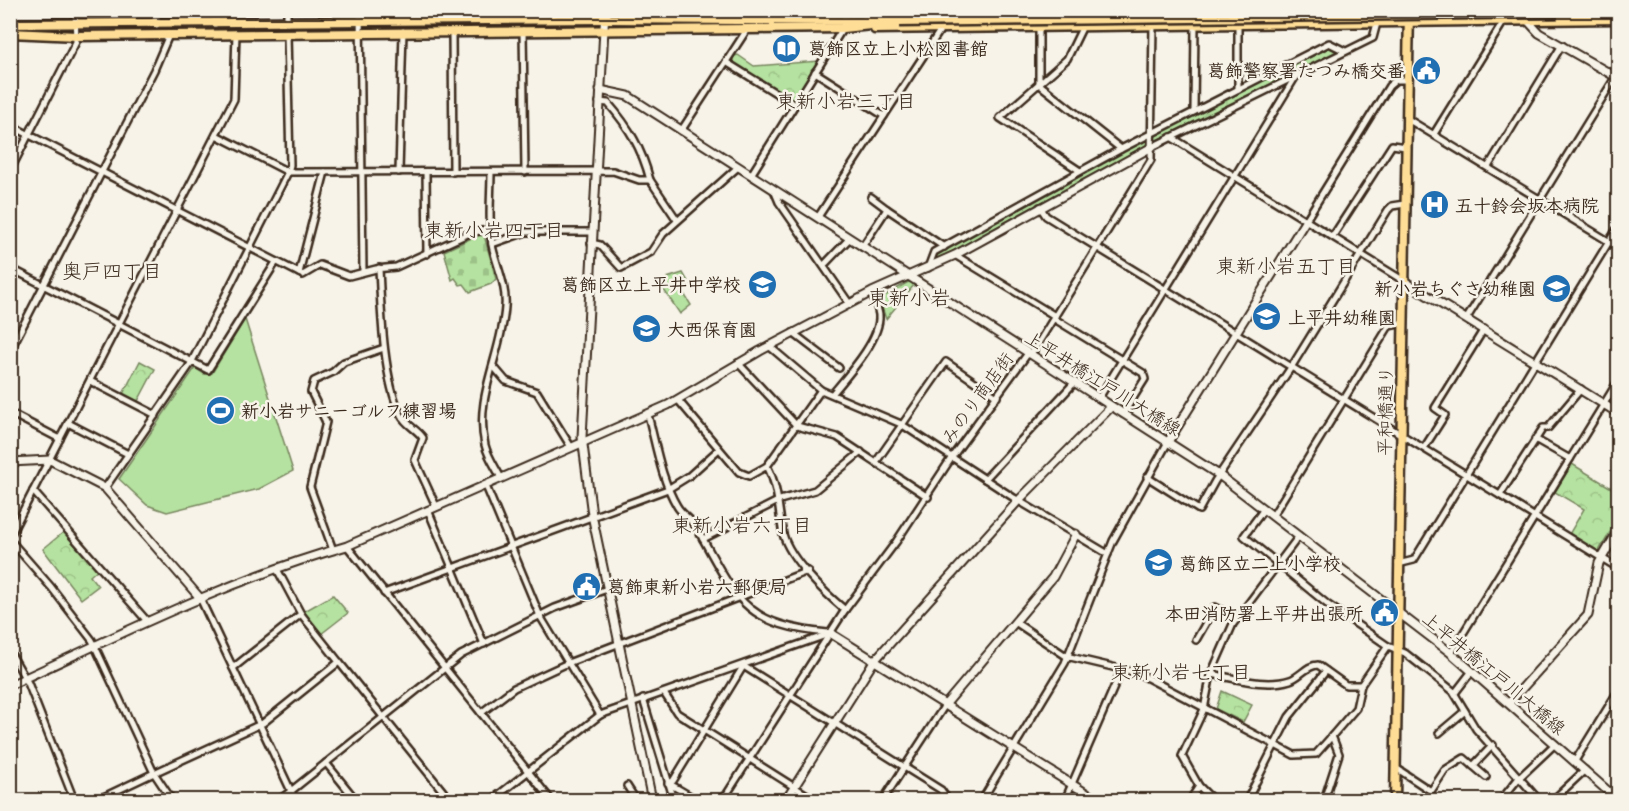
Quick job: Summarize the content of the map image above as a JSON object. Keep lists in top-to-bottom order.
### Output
{
  "streets": {
    "main road": ["平和橋通り"],
    "street": ["上平井橋江戸川大橋線", "みのり商店街"]
  },
  "crossings": [
    ["上平井橋江戸川大橋線", "みのり商店街"],
    ["上平井橋江戸川大橋線", "平和橋通り"]
  ],
  "districts": [
    "東新小岩三丁目",
    "東新小岩四丁目",
    "東新小岩五丁目",
    "奥戸四丁目",
    "東新小岩",
    "東新小岩六丁目",
    "東新小岩七丁目"
  ],
  "places": {
    "library": ["葛飾区立上小松図書館"],
    "public building": ["葛飾警察署たつみ橋交番", "葛飾東新小岩六郵便局", "本田消防署上平井出張所"],
    "hospital": ["五十鈴会坂本病院"],
    "school or university": [
      "葛飾区立上平井中学校",
      "新小岩ちぐさ幼稚園",
      "上平井幼稚園",
      "大西保育園",
      "葛飾区立二上小学校"
    ],
    "sports": ["新小岩サニーゴルフ練習場"]
  }
}
